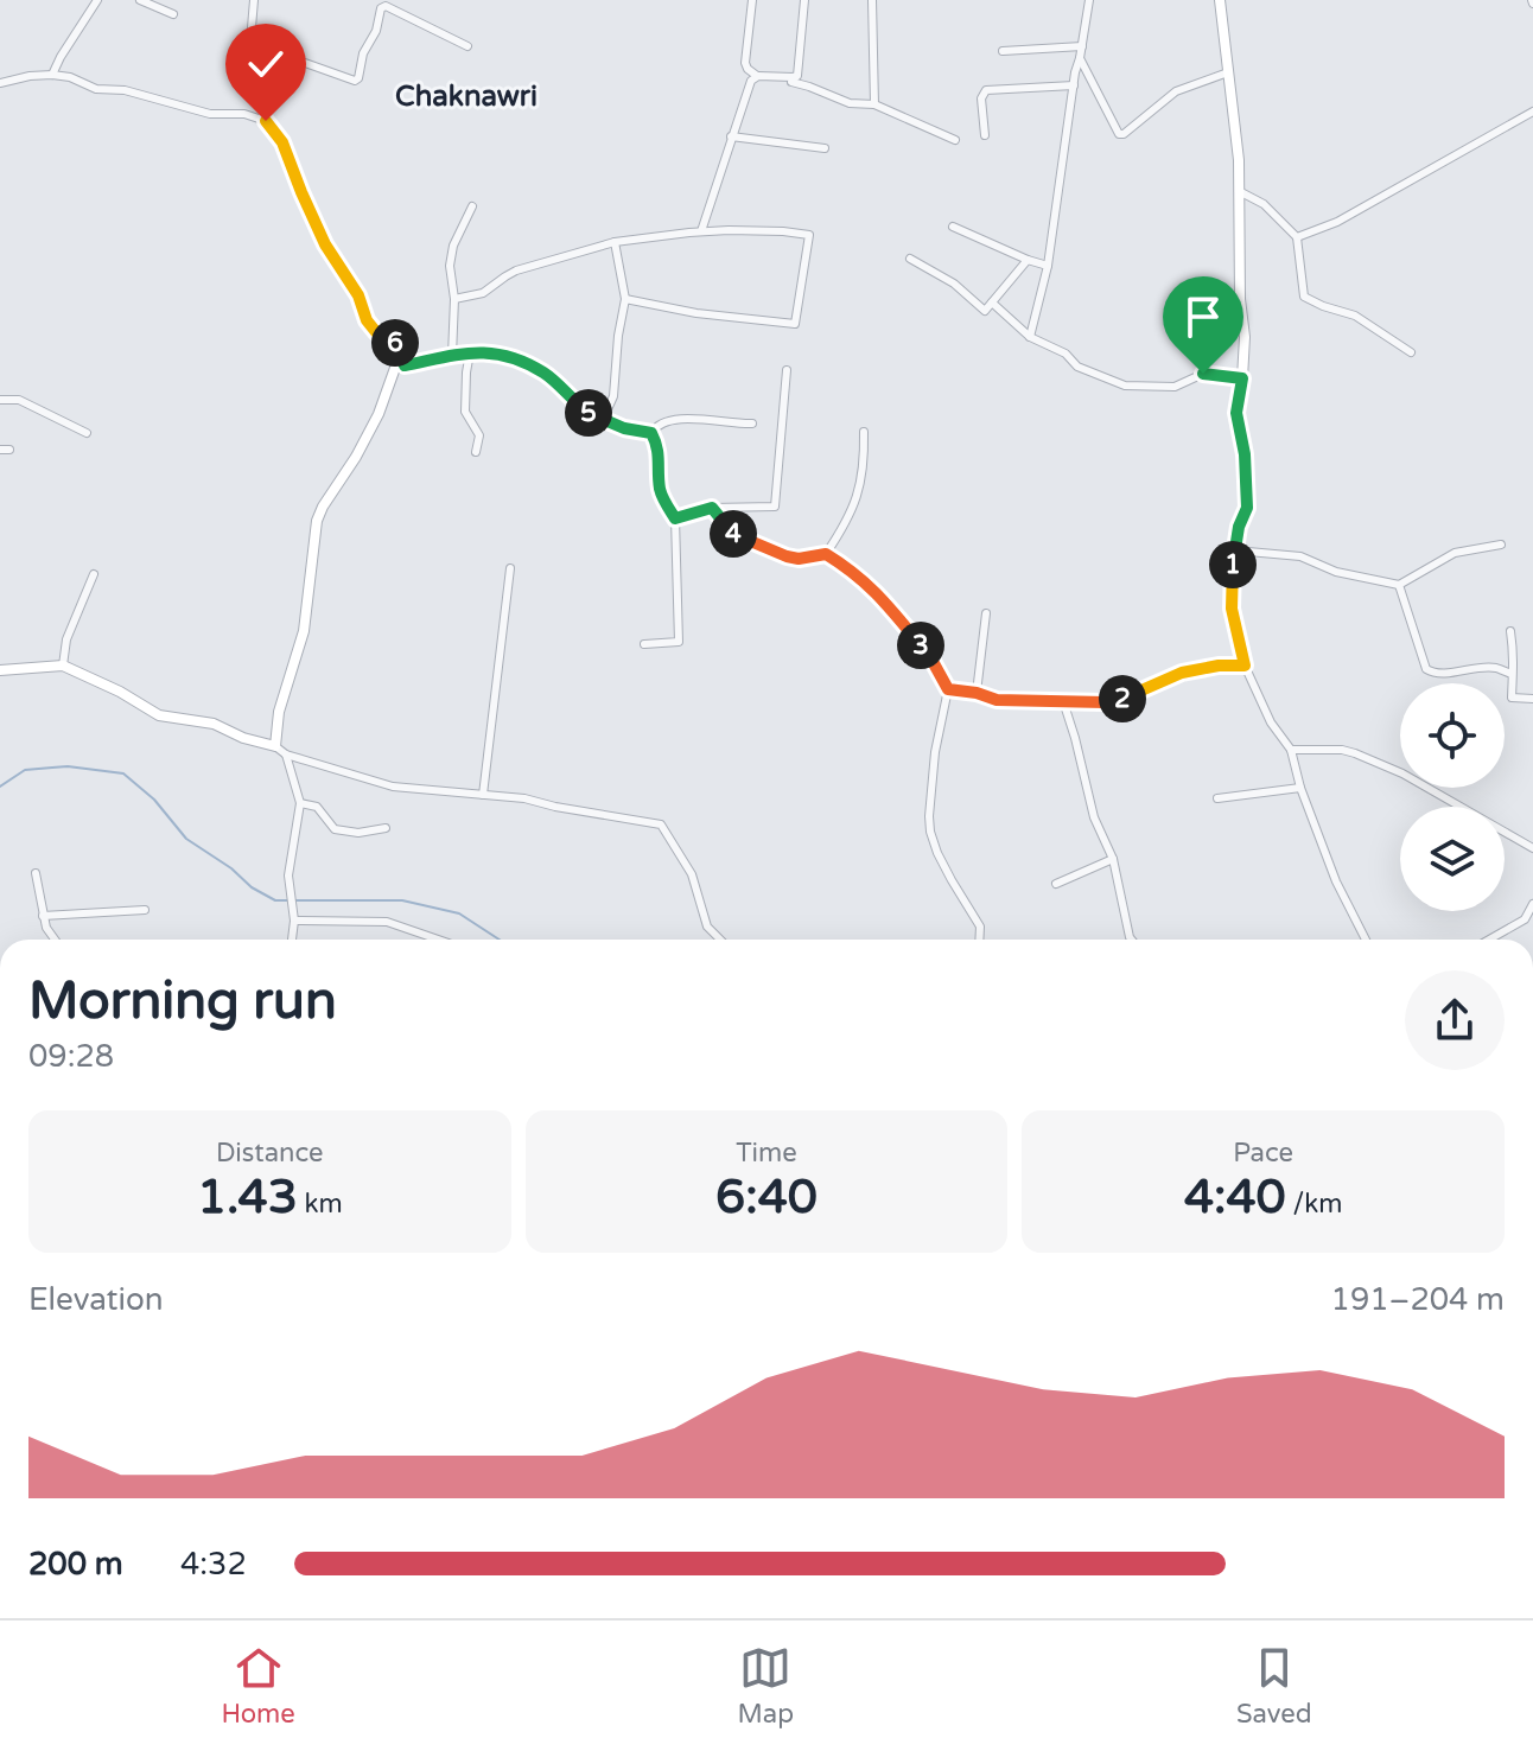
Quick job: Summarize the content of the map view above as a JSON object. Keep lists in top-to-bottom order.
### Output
{
  "districts": ["Chaknawri"],
  "page": {
    "pins": [
      "6",
      "5",
      "4",
      "1",
      "3",
      "2"
    ],
    "heading": ["Morning run", "09:28"],
    "stats": [
      ["Distance", "1.43 km"],
      ["Time", "6:40"],
      ["Pace", "4:40 /km"]
    ],
    "chart": ["Elevation", "191–204 m"],
    "list": [
      {
        "name": "200 m",
        "note": "4:32"
      }
    ],
    "tabs": ["Home", "Map", "Saved"]
  }
}
